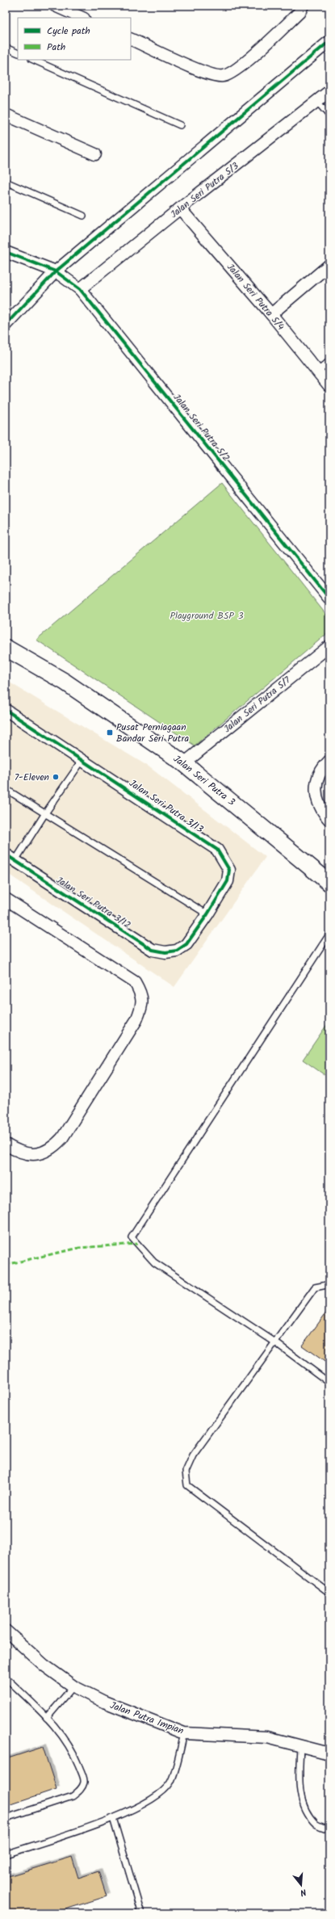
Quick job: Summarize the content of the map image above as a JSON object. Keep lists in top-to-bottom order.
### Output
{
  "streets": {
    "street": [
      "Jalan Seri Putra 5/3",
      "Jalan Seri Putra 5/4",
      "Jalan Seri Putra 5/2",
      "Jalan Seri Putra 5/7",
      "Jalan Seri Putra 3",
      "Jalan Seri Putra 3/13",
      "Jalan Seri Putra 3/12",
      "Jalan Putra Impian"
    ]
  },
  "crossings": [
    ["Jalan Seri Putra 5/3", "Jalan Seri Putra 5/4"],
    ["Jalan Seri Putra 5/3", "Jalan Seri Putra 5/2"],
    ["Jalan Seri Putra 5/7", "Jalan Seri Putra 3"],
    ["Jalan Seri Putra 3/13", "Jalan Seri Putra 3/12"]
  ],
  "parks": ["Playground BSP 3"],
  "places": {
    "transit": ["Pusat Perniagaan Bandar Seri Putra"],
    "other": ["7-Eleven"]
  },
  "legend": ["Cycle path", "Path"],
  "north": "bottom"
}
